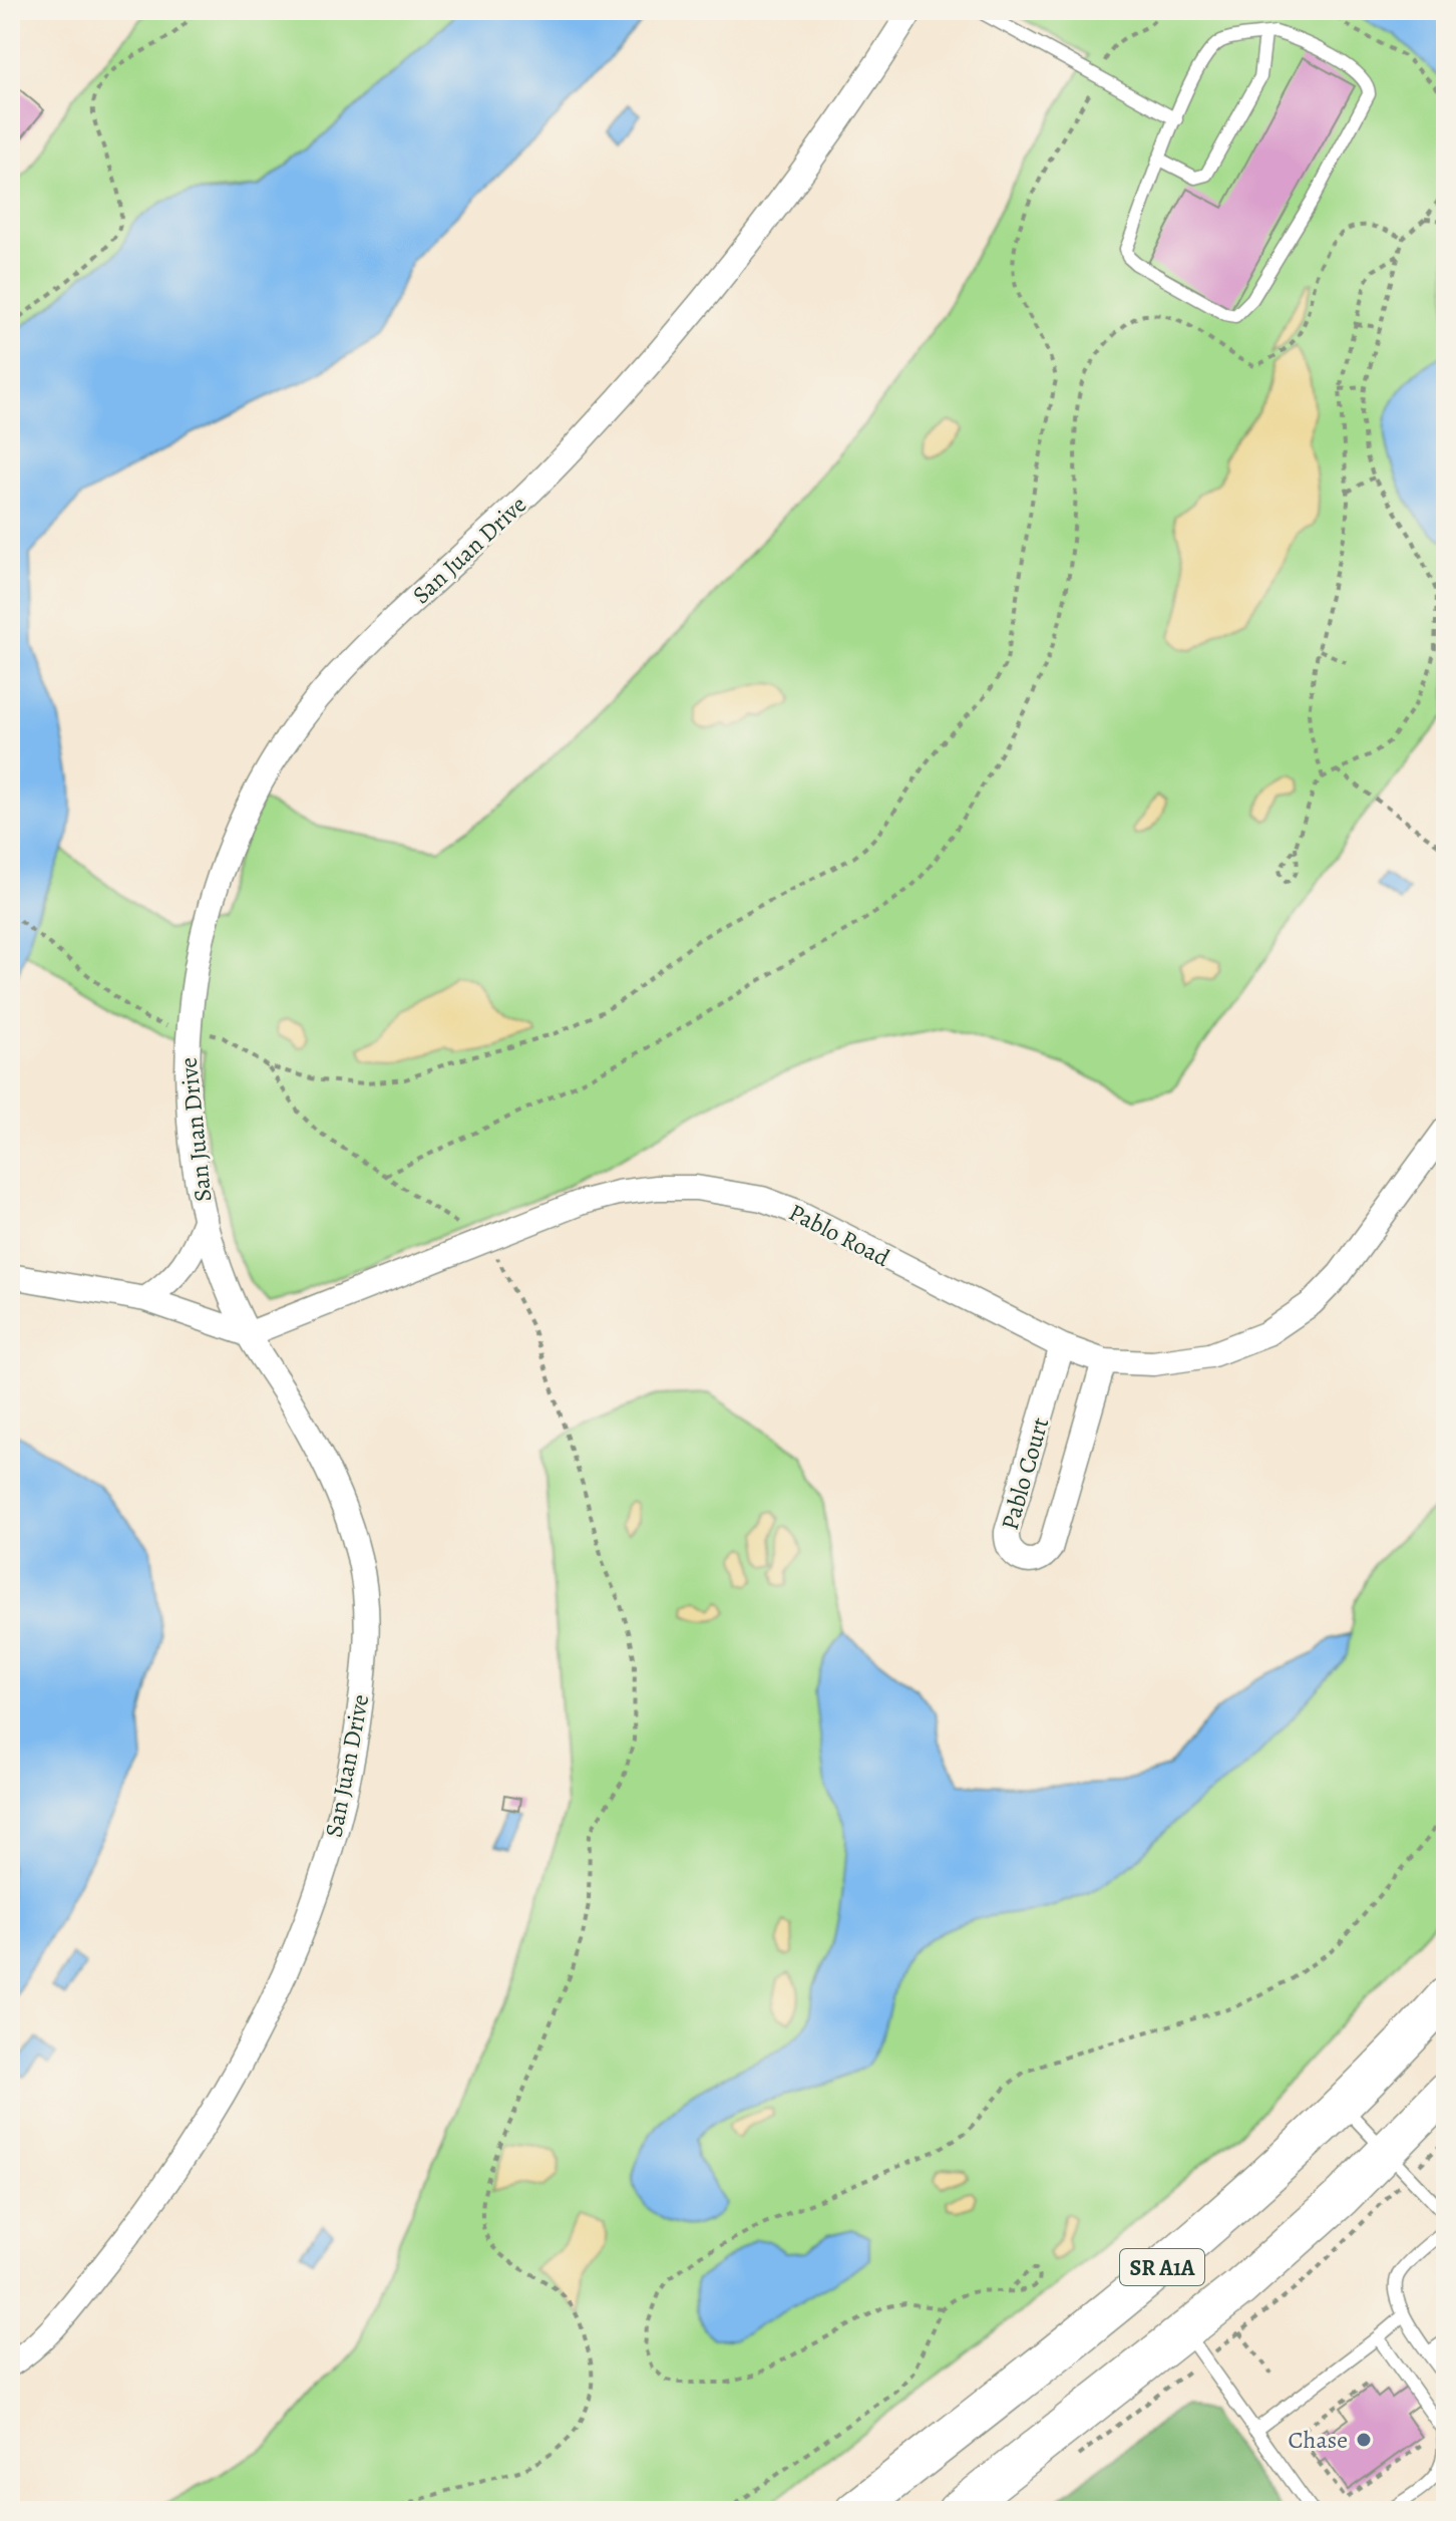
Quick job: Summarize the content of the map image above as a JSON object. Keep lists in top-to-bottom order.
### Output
{
  "streets": {
    "main road": ["SR A1A"],
    "street": ["San Juan Drive", "Pablo Road", "Pablo Court"]
  },
  "crossings": [
    ["San Juan Drive", "Pablo Road"],
    ["Pablo Road", "Pablo Court"]
  ],
  "places": ["Chase"]
}
